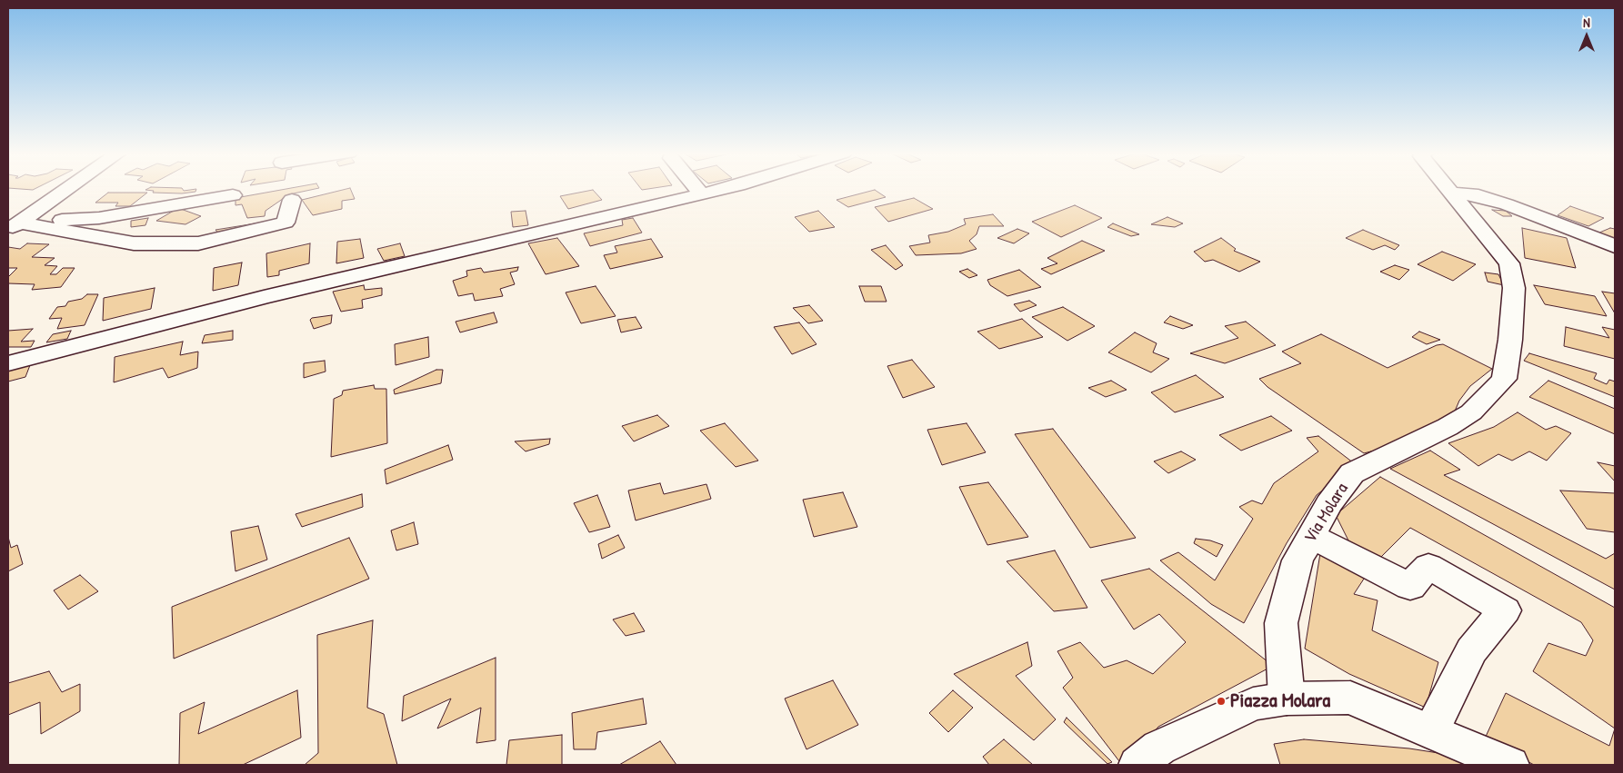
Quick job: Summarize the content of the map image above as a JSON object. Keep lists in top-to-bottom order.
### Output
{
  "streets": {
    "street": ["Via Molara"]
  },
  "places": ["Piazza Molara"],
  "north": "top"
}
